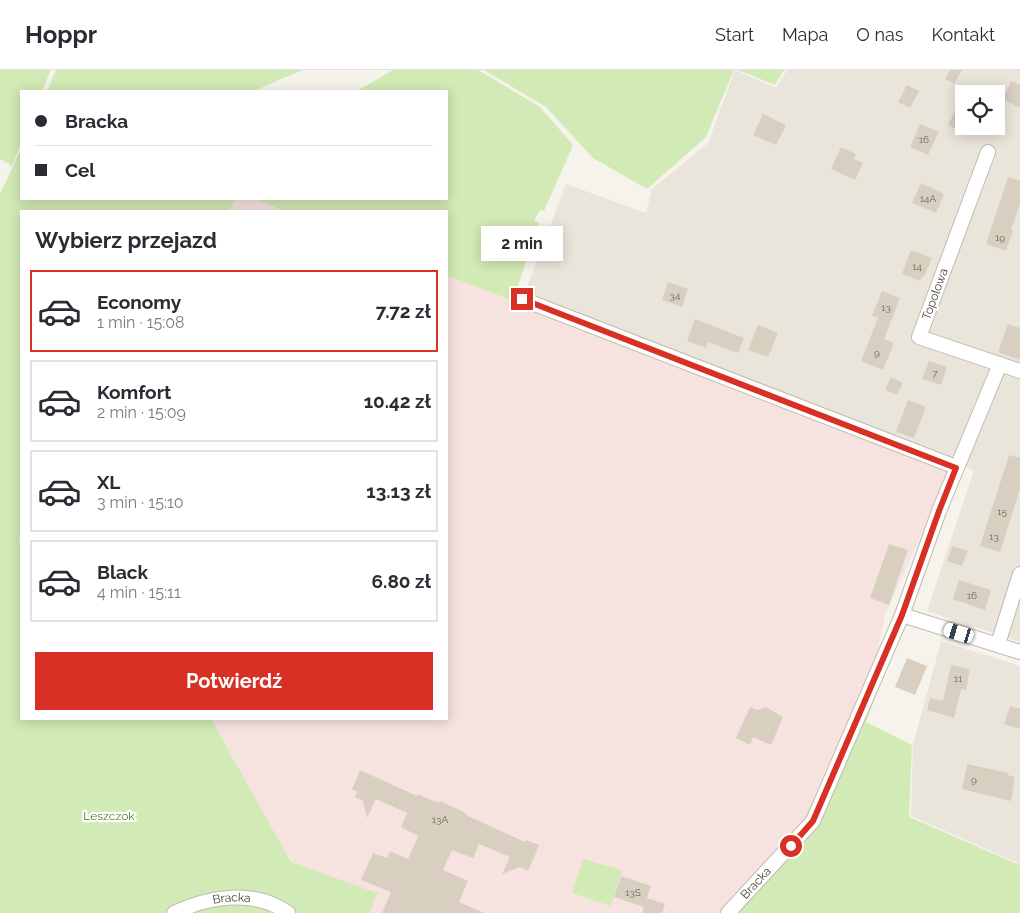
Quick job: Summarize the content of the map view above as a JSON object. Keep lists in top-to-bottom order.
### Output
{
  "streets": {
    "street": ["Topolowa", "Bracka"]
  },
  "crossings": [
    ["Topolowa", "Bracka"]
  ],
  "parks": ["Leszczok"],
  "house_numbers": [
    "16",
    "14A",
    "19",
    "14",
    "34",
    "13",
    "9",
    "7",
    "15",
    "13",
    "16",
    "11",
    "9",
    "13A",
    "13S"
  ],
  "page": {
    "header": "Hoppr",
    "nav": [
      "Start",
      "Mapa",
      "O nas",
      "Kontakt"
    ],
    "banner": ["Bracka", "Cel"],
    "heading": "Wybierz przejazd",
    "bubble": "2 min",
    "list": [
      {
        "name": "Economy",
        "note": "1 min · 15:08",
        "value": "7.72 zł"
      },
      {
        "name": "Komfort",
        "note": "2 min · 15:09",
        "value": "10.42 zł"
      },
      {
        "name": "XL",
        "note": "3 min · 15:10",
        "value": "13.13 zł"
      },
      {
        "name": "Black",
        "note": "4 min · 15:11",
        "value": "6.80 zł"
      }
    ],
    "buttons": "Potwierdź"
  }
}
